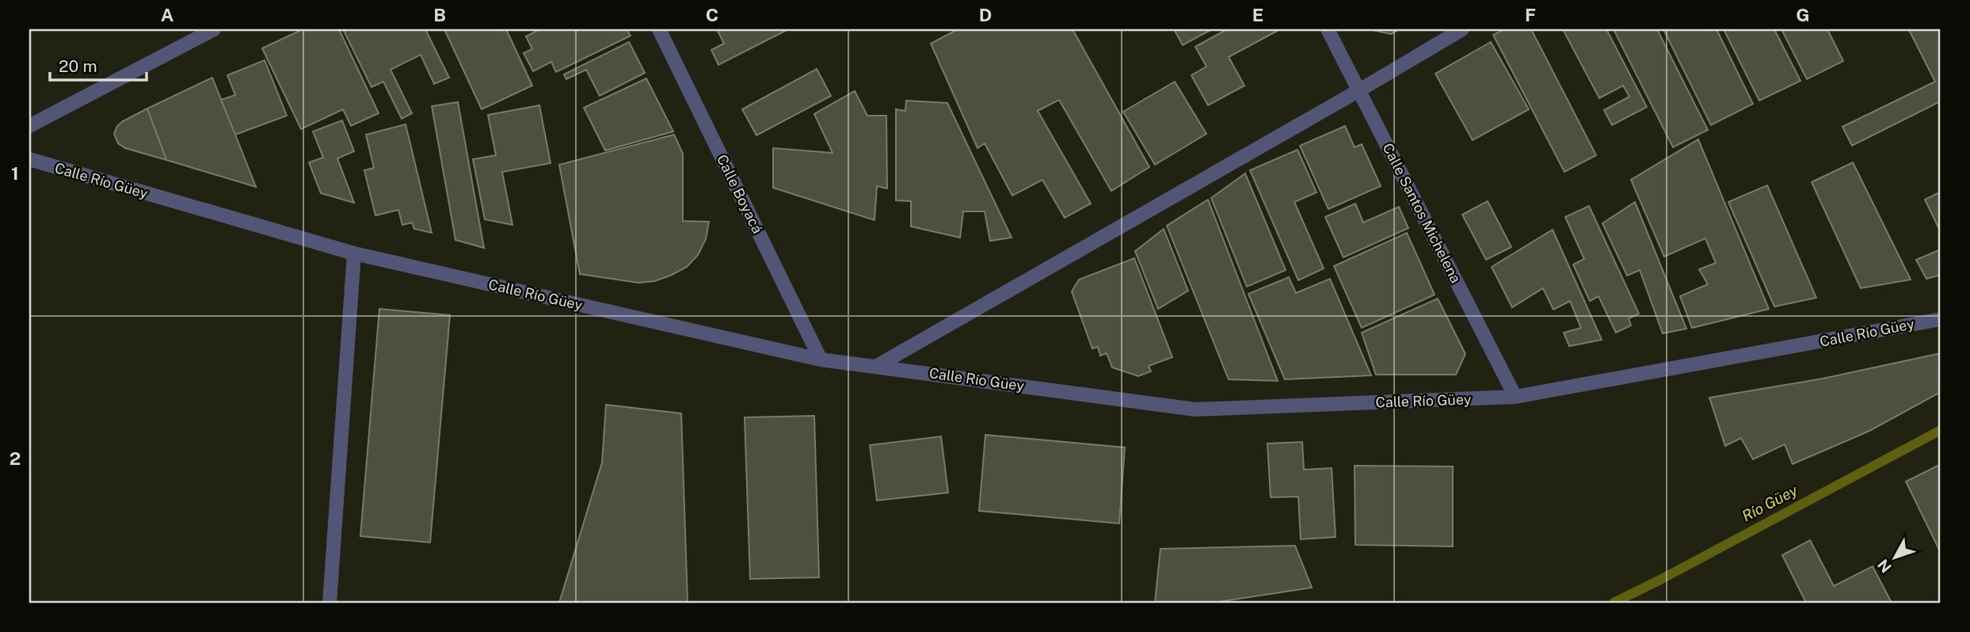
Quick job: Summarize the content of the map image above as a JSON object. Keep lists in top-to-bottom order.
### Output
{
  "streets": {
    "street": ["Calle Río Güey", "Calle Boyacá", "Calle Santos Michelena"]
  },
  "crossings": [
    ["Calle Río Güey", "Calle Boyacá"],
    ["Calle Río Güey", "Calle Santos Michelena"]
  ],
  "water": ["Río Güey"],
  "scale_bar": "20 m",
  "north": "bottom left",
  "grid": {
    "columns": [
      "A",
      "B",
      "C",
      "D",
      "E",
      "F",
      "G"
    ],
    "rows": ["1", "2"]
  }
}
